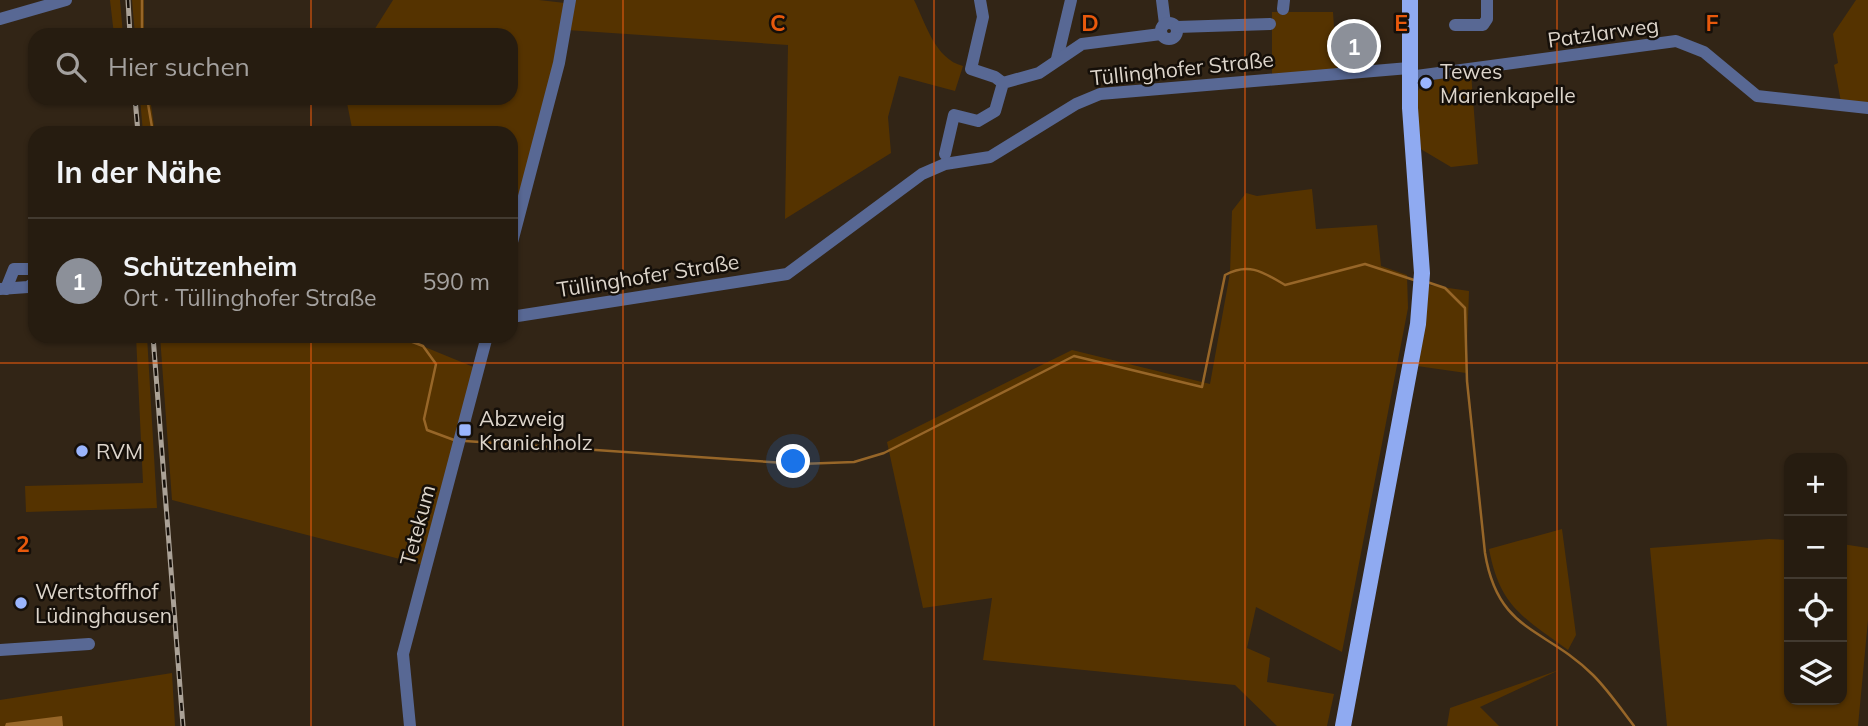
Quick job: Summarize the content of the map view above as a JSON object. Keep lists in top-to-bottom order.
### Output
{
  "streets": {
    "street": ["Patzlarweg", "Tüllinghofer Straße", "Tetekum"]
  },
  "crossings": [
    ["Patzlarweg", "Tüllinghofer Straße"]
  ],
  "places": {
    "other": ["Tewes Marienkapelle", "RVM", "Wertstoffhof Lüdinghausen"],
    "transit": ["Abzweig Kranichholz"]
  },
  "page": {
    "pins": "1",
    "search": "Hier suchen",
    "heading": "In der Nähe",
    "list": [
      {
        "mark": "1",
        "name": "Schützenheim",
        "note": "Ort · Tüllinghofer Straße",
        "value": "590 m"
      }
    ],
    "map_buttons": ["+", "−"]
  },
  "grid": {
    "columns": [
      "C",
      "D",
      "E",
      "F"
    ],
    "rows": ["2"]
  }
}
